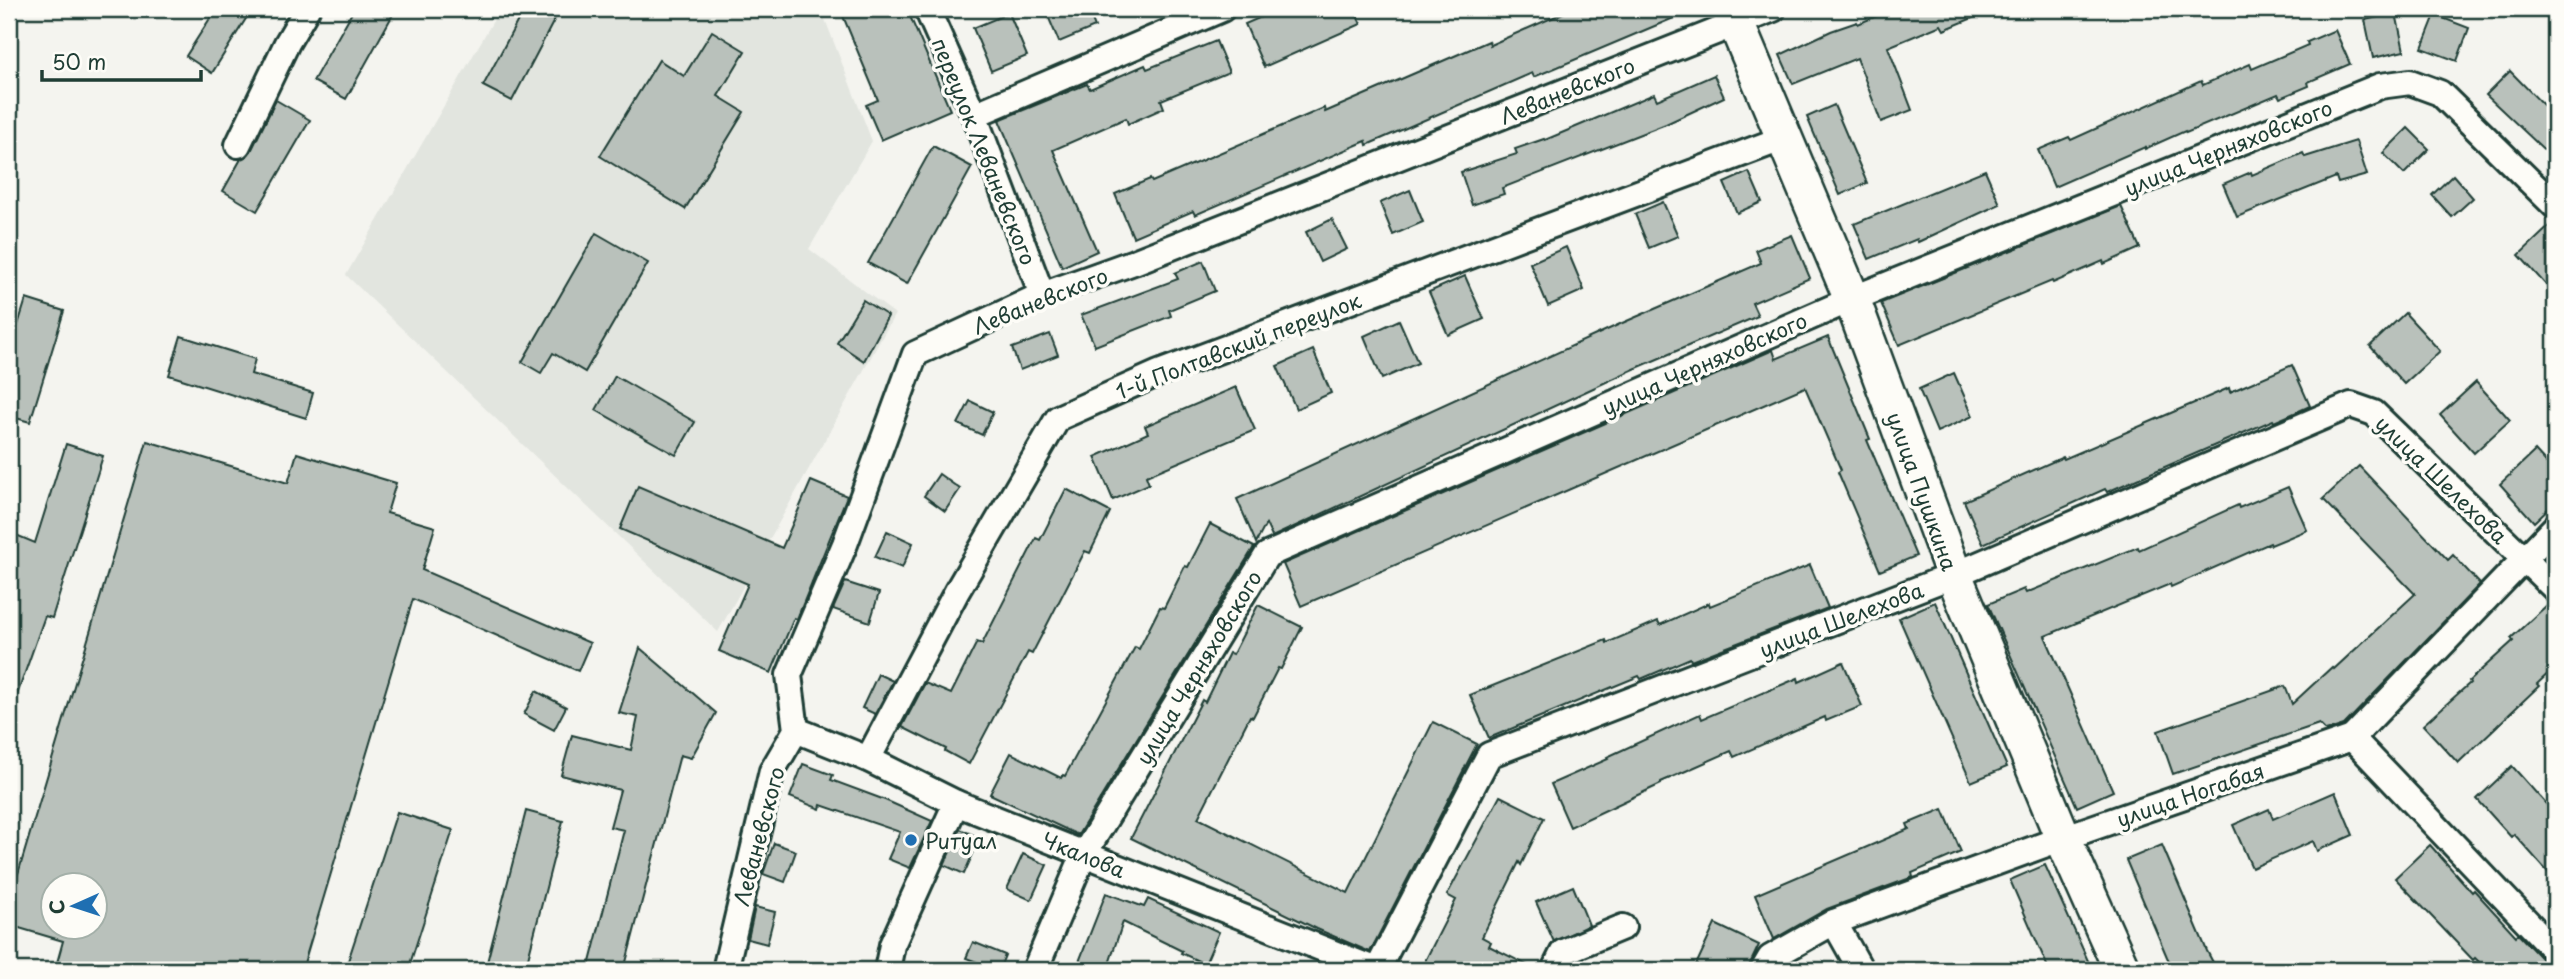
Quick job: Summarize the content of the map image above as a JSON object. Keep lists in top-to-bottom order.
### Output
{
  "streets": {
    "street": [
      "Леваневского",
      "улица Черняховского",
      "переулок Леваневского",
      "1-й Полтавский переулок",
      "улица Шелехова",
      "улица Пушкина",
      "улица Ногабая",
      "Чкалова"
    ]
  },
  "crossings": [
    ["Леваневского", "переулок Леваневского"],
    ["Леваневского", "улица Пушкина"],
    ["Леваневского", "Чкалова"],
    ["улица Черняховского", "улица Пушкина"],
    ["улица Черняховского", "Чкалова"],
    ["1-й Полтавский переулок", "улица Пушкина"],
    ["1-й Полтавский переулок", "Чкалова"],
    ["улица Шелехова", "улица Пушкина"],
    ["улица Шелехова", "Чкалова"],
    ["улица Пушкина", "улица Ногабая"]
  ],
  "places": ["Ритуал"],
  "scale_bar": "50 m",
  "north": "left"
}
